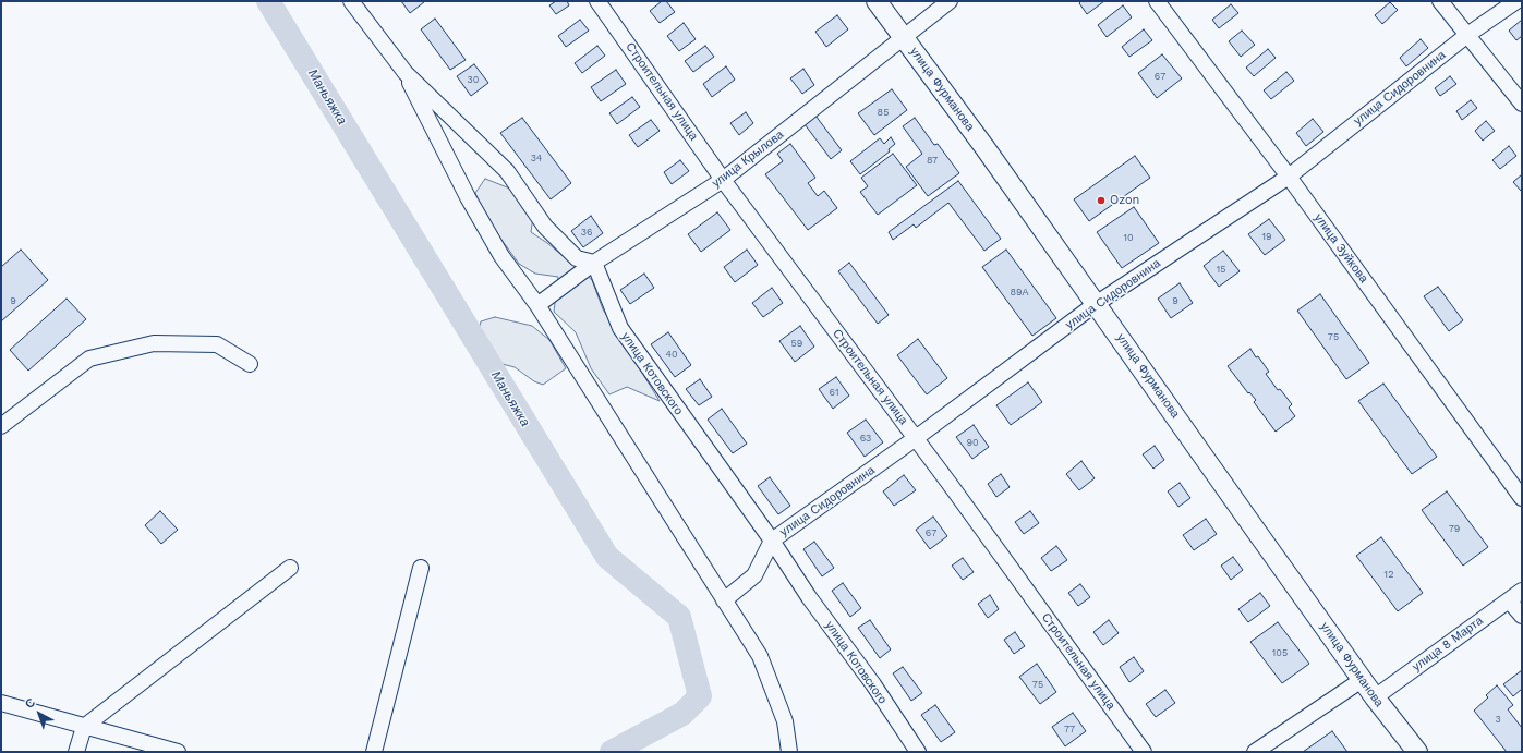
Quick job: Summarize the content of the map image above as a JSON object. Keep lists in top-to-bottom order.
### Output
{
  "streets": {
    "main road": ["улица Фурманова"],
    "street": [
      "улица Сидоровнина",
      "Строительная улица",
      "улица Крылова",
      "улица Зуйкова",
      "улица Котовского",
      "улица 8 Марта"
    ]
  },
  "crossings": [
    ["улица Сидоровнина", "улица Фурманова"],
    ["улица Сидоровнина", "Строительная улица"],
    ["улица Сидоровнина", "улица Зуйкова"],
    ["улица Сидоровнина", "улица Котовского"],
    ["улица Фурманова", "улица Крылова"],
    ["улица Фурманова", "улица 8 Марта"],
    ["Строительная улица", "улица Крылова"],
    ["улица Крылова", "улица Котовского"]
  ],
  "water": ["Маньяжка"],
  "places": ["Ozon"],
  "house_numbers": [
    "67",
    "30",
    "85",
    "34",
    "87",
    "36",
    "19",
    "10",
    "15",
    "89А",
    "9",
    "9",
    "75",
    "59",
    "40",
    "61",
    "63",
    "90",
    "79",
    "67",
    "12",
    "105",
    "75",
    "3",
    "77"
  ],
  "north": "top left"
}
